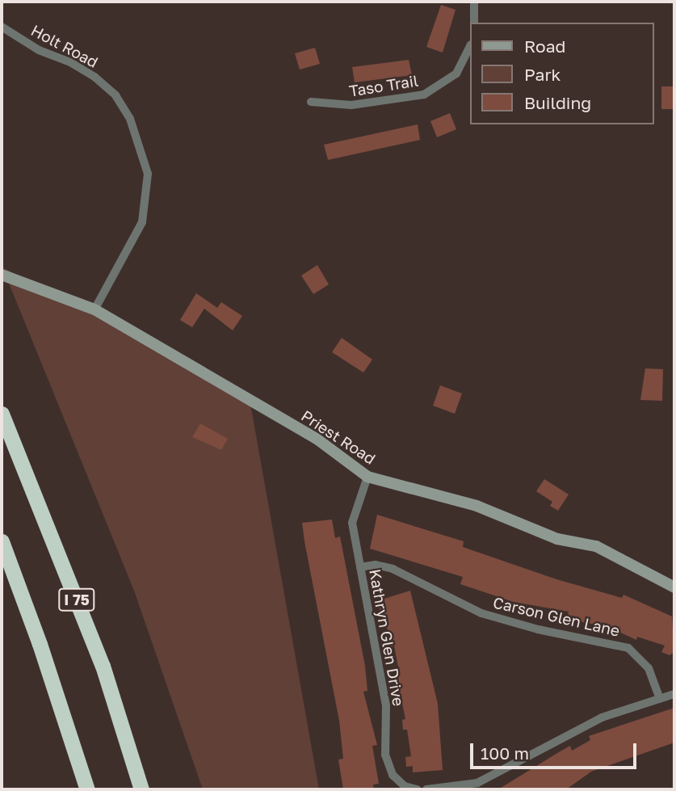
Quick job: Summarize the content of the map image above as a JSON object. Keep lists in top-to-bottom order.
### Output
{
  "streets": {
    "highway": ["I 75"],
    "street": [
      "Holt Road",
      "Taso Trail",
      "Priest Road",
      "Carson Glen Lane",
      "Kathryn Glen Drive"
    ]
  },
  "crossings": [
    ["Holt Road", "Priest Road"],
    ["Priest Road", "Kathryn Glen Drive"],
    ["Carson Glen Lane", "Kathryn Glen Drive"]
  ],
  "legend": ["Road", "Park", "Building"],
  "scale_bar": "100 m"
}
